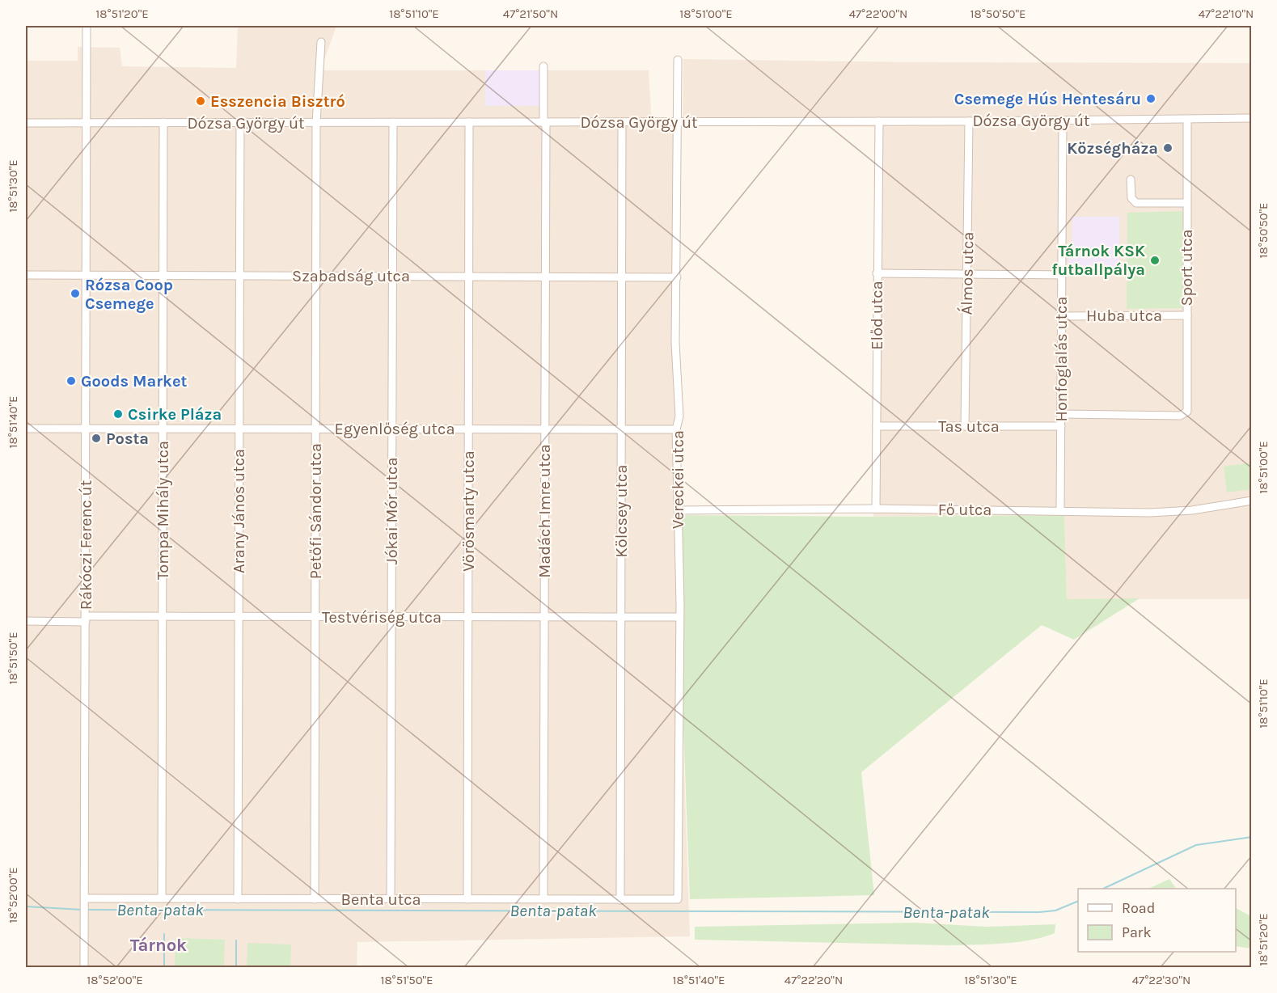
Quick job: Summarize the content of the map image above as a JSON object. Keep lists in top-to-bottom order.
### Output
{
  "streets": {
    "street": [
      "Dózsa György út",
      "Sport utca",
      "Álmos utca",
      "Szabadság utca",
      "Előd utca",
      "Huba utca",
      "Honfoglalás utca",
      "Tas utca",
      "Egyenlőség utca",
      "Vereckei utca",
      "Fő utca",
      "Tompa Mihály utca",
      "Arany János utca",
      "Petőfi Sándor utca",
      "Jókai Mór utca",
      "Vörösmarty utca",
      "Madách Imre utca",
      "Kölcsey utca",
      "Rákóczi Ferenc út",
      "Testvériség utca",
      "Benta utca"
    ]
  },
  "crossings": [
    ["Dózsa György út", "Sport utca"],
    ["Dózsa György út", "Álmos utca"],
    ["Dózsa György út", "Előd utca"],
    ["Dózsa György út", "Honfoglalás utca"],
    ["Dózsa György út", "Vereckei utca"],
    ["Dózsa György út", "Tompa Mihály utca"],
    ["Dózsa György út", "Arany János utca"],
    ["Dózsa György út", "Petőfi Sándor utca"],
    ["Dózsa György út", "Jókai Mór utca"],
    ["Dózsa György út", "Vörösmarty utca"],
    ["Dózsa György út", "Madách Imre utca"],
    ["Dózsa György út", "Kölcsey utca"],
    ["Dózsa György út", "Rákóczi Ferenc út"],
    ["Sport utca", "Huba utca"],
    ["Sport utca", "Honfoglalás utca"],
    ["Álmos utca", "Tas utca"],
    ["Szabadság utca", "Vereckei utca"],
    ["Szabadság utca", "Tompa Mihály utca"],
    ["Szabadság utca", "Arany János utca"],
    ["Szabadság utca", "Petőfi Sándor utca"],
    ["Szabadság utca", "Jókai Mór utca"],
    ["Szabadság utca", "Vörösmarty utca"],
    ["Szabadság utca", "Madách Imre utca"],
    ["Szabadság utca", "Kölcsey utca"],
    ["Szabadság utca", "Rákóczi Ferenc út"],
    ["Előd utca", "Tas utca"],
    ["Előd utca", "Fő utca"],
    ["Huba utca", "Honfoglalás utca"],
    ["Honfoglalás utca", "Tas utca"],
    ["Honfoglalás utca", "Fő utca"],
    ["Egyenlőség utca", "Vereckei utca"],
    ["Egyenlőség utca", "Tompa Mihály utca"],
    ["Egyenlőség utca", "Arany János utca"],
    ["Egyenlőség utca", "Petőfi Sándor utca"],
    ["Egyenlőség utca", "Jókai Mór utca"],
    ["Egyenlőség utca", "Vörösmarty utca"],
    ["Egyenlőség utca", "Madách Imre utca"],
    ["Egyenlőség utca", "Kölcsey utca"],
    ["Egyenlőség utca", "Rákóczi Ferenc út"],
    ["Vereckei utca", "Fő utca"],
    ["Vereckei utca", "Testvériség utca"],
    ["Vereckei utca", "Benta utca"],
    ["Tompa Mihály utca", "Testvériség utca"],
    ["Tompa Mihály utca", "Benta utca"],
    ["Arany János utca", "Testvériség utca"],
    ["Arany János utca", "Benta utca"],
    ["Petőfi Sándor utca", "Testvériség utca"],
    ["Petőfi Sándor utca", "Benta utca"],
    ["Jókai Mór utca", "Testvériség utca"],
    ["Jókai Mór utca", "Benta utca"],
    ["Vörösmarty utca", "Testvériség utca"],
    ["Vörösmarty utca", "Benta utca"],
    ["Madách Imre utca", "Testvériség utca"],
    ["Madách Imre utca", "Benta utca"],
    ["Kölcsey utca", "Testvériség utca"],
    ["Kölcsey utca", "Benta utca"],
    ["Rákóczi Ferenc út", "Testvériség utca"],
    ["Rákóczi Ferenc út", "Benta utca"]
  ],
  "districts": ["Tárnok"],
  "water": ["Benta-patak"],
  "places": [
    "Csemege Hús Hentesáru",
    "Esszencia Bisztró",
    "Községháza",
    "Tárnok KSK futballpálya",
    "Rózsa Coop Csemege",
    "Goods Market",
    "Csirke Pláza",
    "Posta"
  ],
  "legend": ["Road", "Park"],
  "coordinates": [
    "18°51'20\"E",
    "18°51'10\"E",
    "47°21'50\"N",
    "18°51'00\"E",
    "47°22'00\"N",
    "18°50'50\"E",
    "47°22'10\"N",
    "18°51'30\"E",
    "18°51'40\"E",
    "18°51'50\"E",
    "18°52'00\"E",
    "47°22'20\"N",
    "47°22'30\"N"
  ]
}
